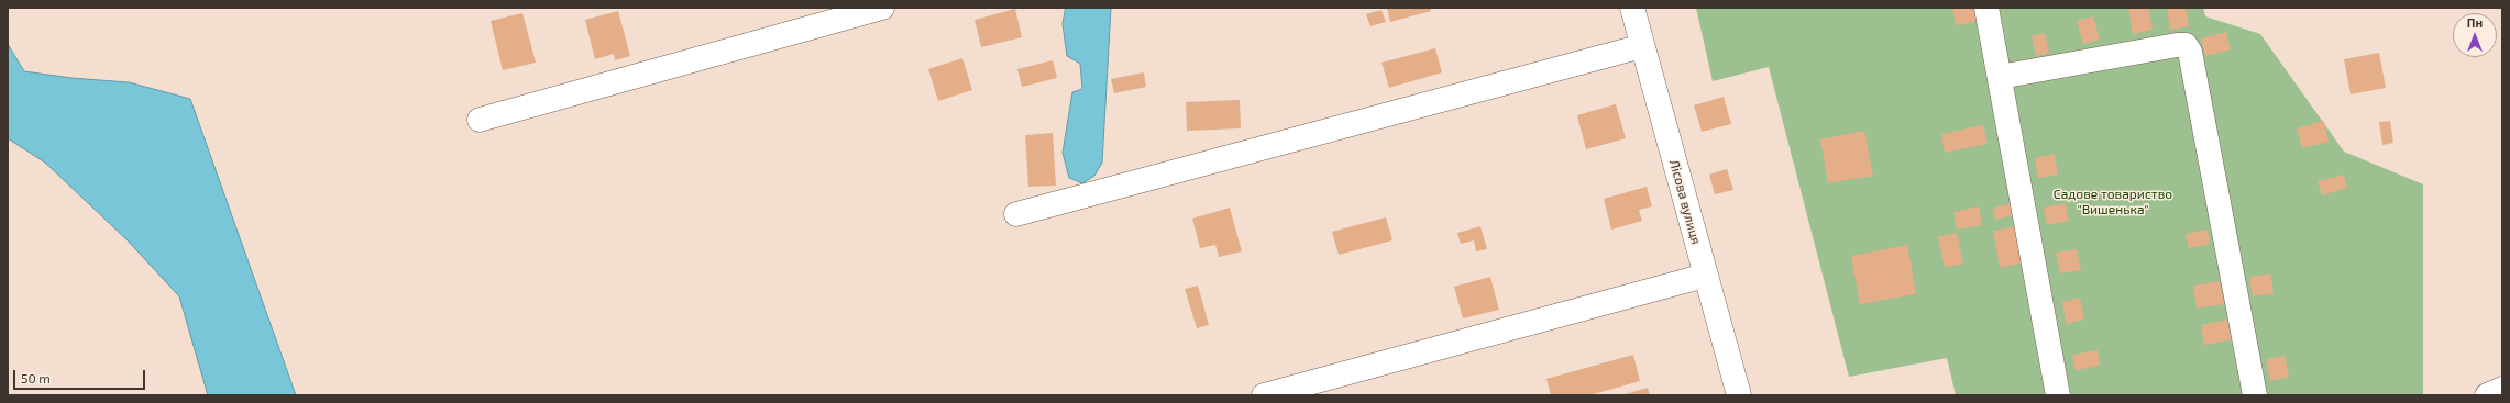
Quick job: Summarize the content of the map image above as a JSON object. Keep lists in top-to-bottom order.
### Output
{
  "streets": {
    "street": ["Лісова вулиця"]
  },
  "parks": ["Садове товариство \"Вишенька\""],
  "scale_bar": "50 m",
  "north": "top"
}
